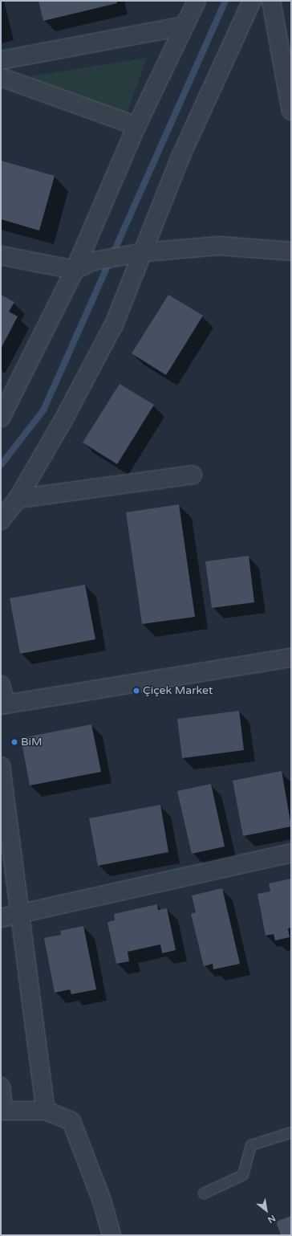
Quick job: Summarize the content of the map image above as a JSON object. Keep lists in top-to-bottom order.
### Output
{
  "places": ["Çiçek Market", "BiM"],
  "north": "bottom right"
}
